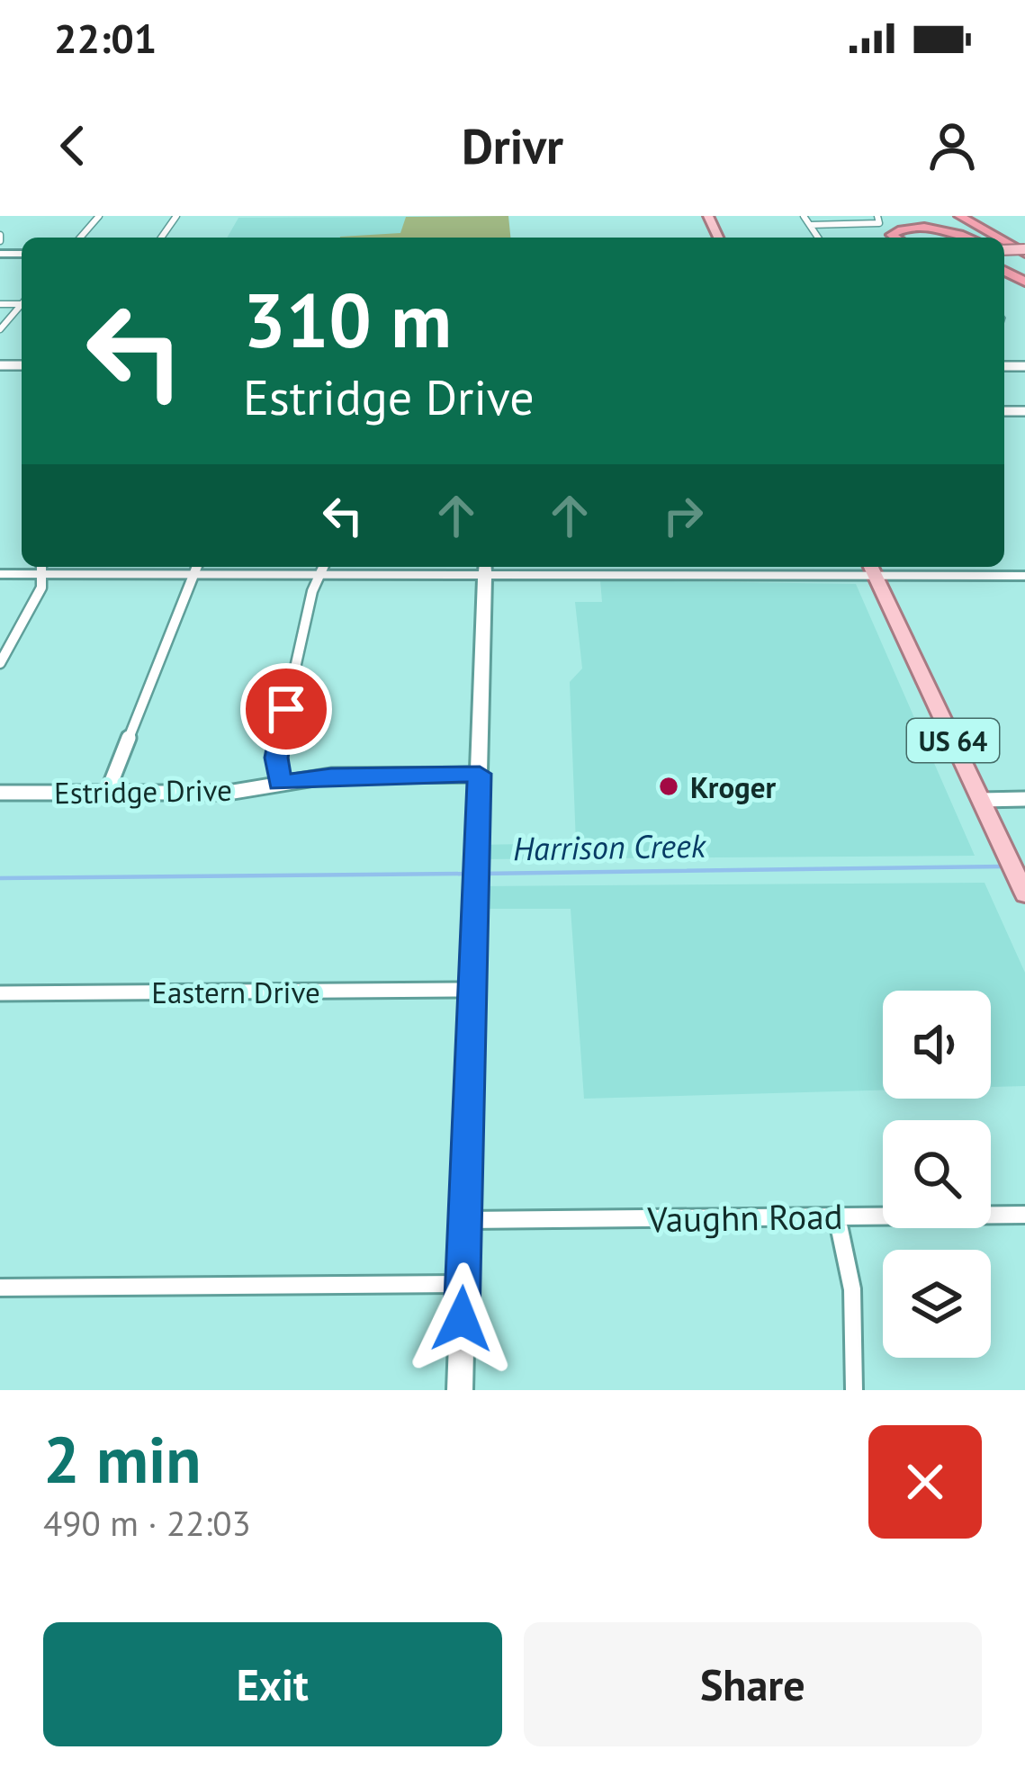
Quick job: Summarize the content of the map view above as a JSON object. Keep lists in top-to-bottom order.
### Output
{
  "streets": {
    "main road": ["US 64"],
    "street": ["Estridge Drive", "Eastern Drive", "Vaughn Road"]
  },
  "water": ["Harrison Creek"],
  "places": ["Kroger"],
  "page": {
    "status": "22:01",
    "header": "Drivr",
    "turn": ["310 m", "Estridge Drive"],
    "heading": ["2 min", "490 m · 22:03"],
    "buttons": ["Exit", "Share"]
  }
}
